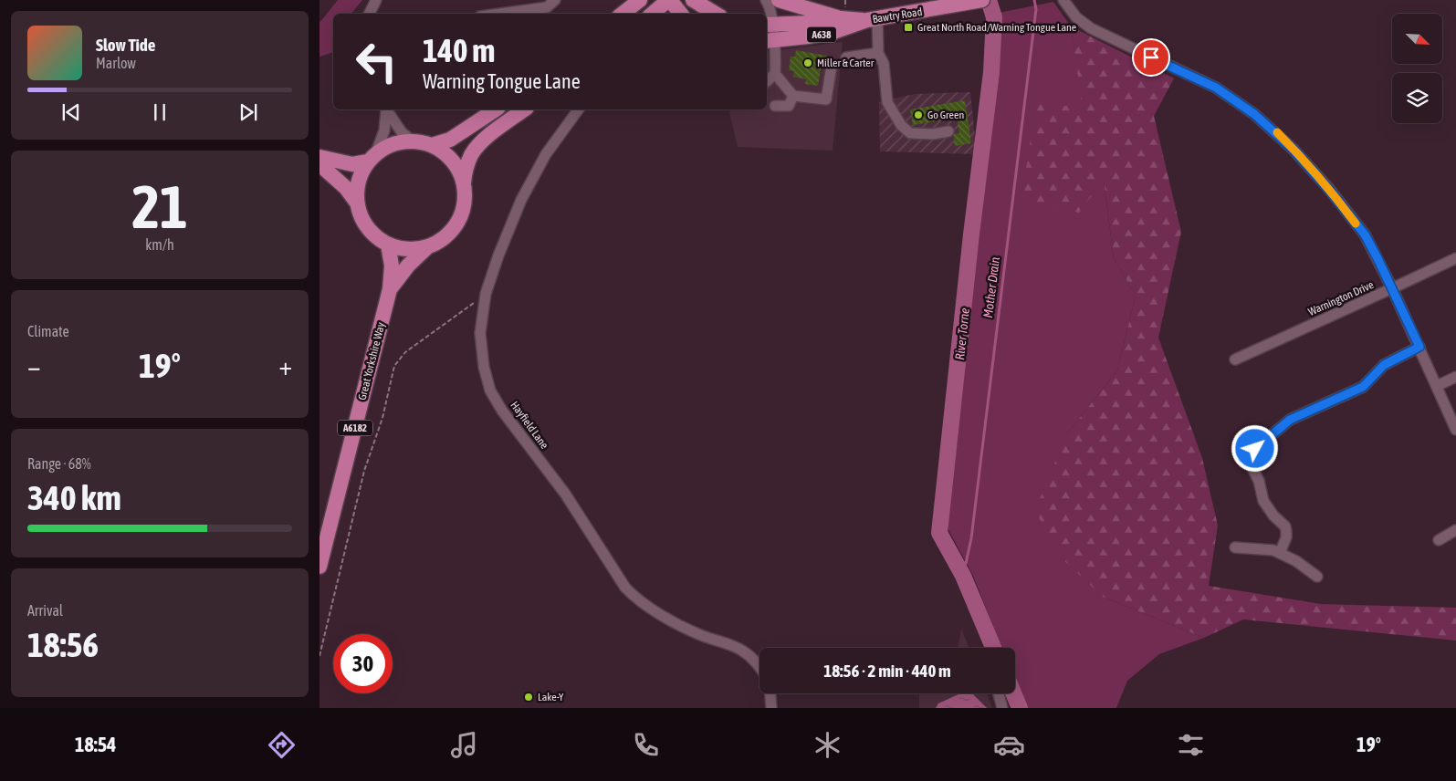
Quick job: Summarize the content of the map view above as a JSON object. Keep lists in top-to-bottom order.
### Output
{
  "streets": {
    "highway": [
      "Bawtry Road",
      "A638",
      "Great Yorkshire Way",
      "A6182"
    ],
    "street": ["Warnington Drive", "Hayfield Lane"]
  },
  "water": ["Mother Drain", "River Torne"],
  "places": {
    "transit": ["Great North Road/Warning Tongue Lane"],
    "other": ["Miller & Carter", "Go Green", "Lake-Y"]
  },
  "north": "bottom right",
  "page": {
    "turn": ["140 m", "Warning Tongue Lane"],
    "song": ["Slow Tide", "Marlow"],
    "tile": [
      ["21", "km/h"],
      "Climate",
      ["Range · 68%", "340 km"],
      ["Arrival", "18:56"]
    ],
    "heat": ["−", "19°", "+"],
    "limit": "30",
    "trip": "18:56 · 2 min · 440 m",
    "tabs": ["18:54", "19°"]
  }
}
